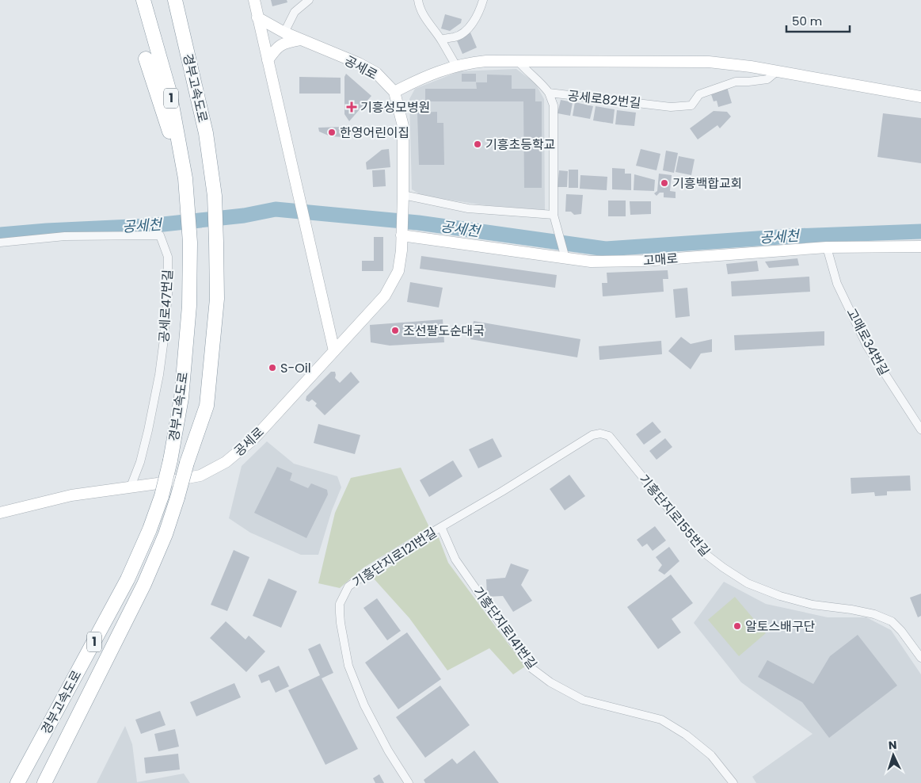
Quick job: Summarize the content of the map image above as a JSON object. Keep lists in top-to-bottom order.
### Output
{
  "streets": {
    "highway": ["경부고속도로", "1"],
    "street": [
      "공세로",
      "공세로82번길",
      "고매로",
      "공세로47번길",
      "고매로34번길",
      "기흥단지로155번길",
      "기흥단지로121번길",
      "기흥단지로141번길"
    ]
  },
  "crossings": [
    ["공세로", "고매로"],
    ["공세로", "공세로47번길"],
    ["공세로82번길", "고매로"],
    ["고매로", "고매로34번길"],
    ["기흥단지로155번길", "기흥단지로121번길"],
    ["기흥단지로155번길", "기흥단지로141번길"],
    ["기흥단지로121번길", "기흥단지로141번길"]
  ],
  "water": ["공세천"],
  "places": {
    "health": ["기흥성모병원"],
    "other": [
      "한영어린이집",
      "기흥초등학교",
      "기흥백합교회",
      "조선팔도순대국",
      "S-Oil",
      "알토스배구단"
    ]
  },
  "scale_bar": "50 m",
  "north": "top"
}
